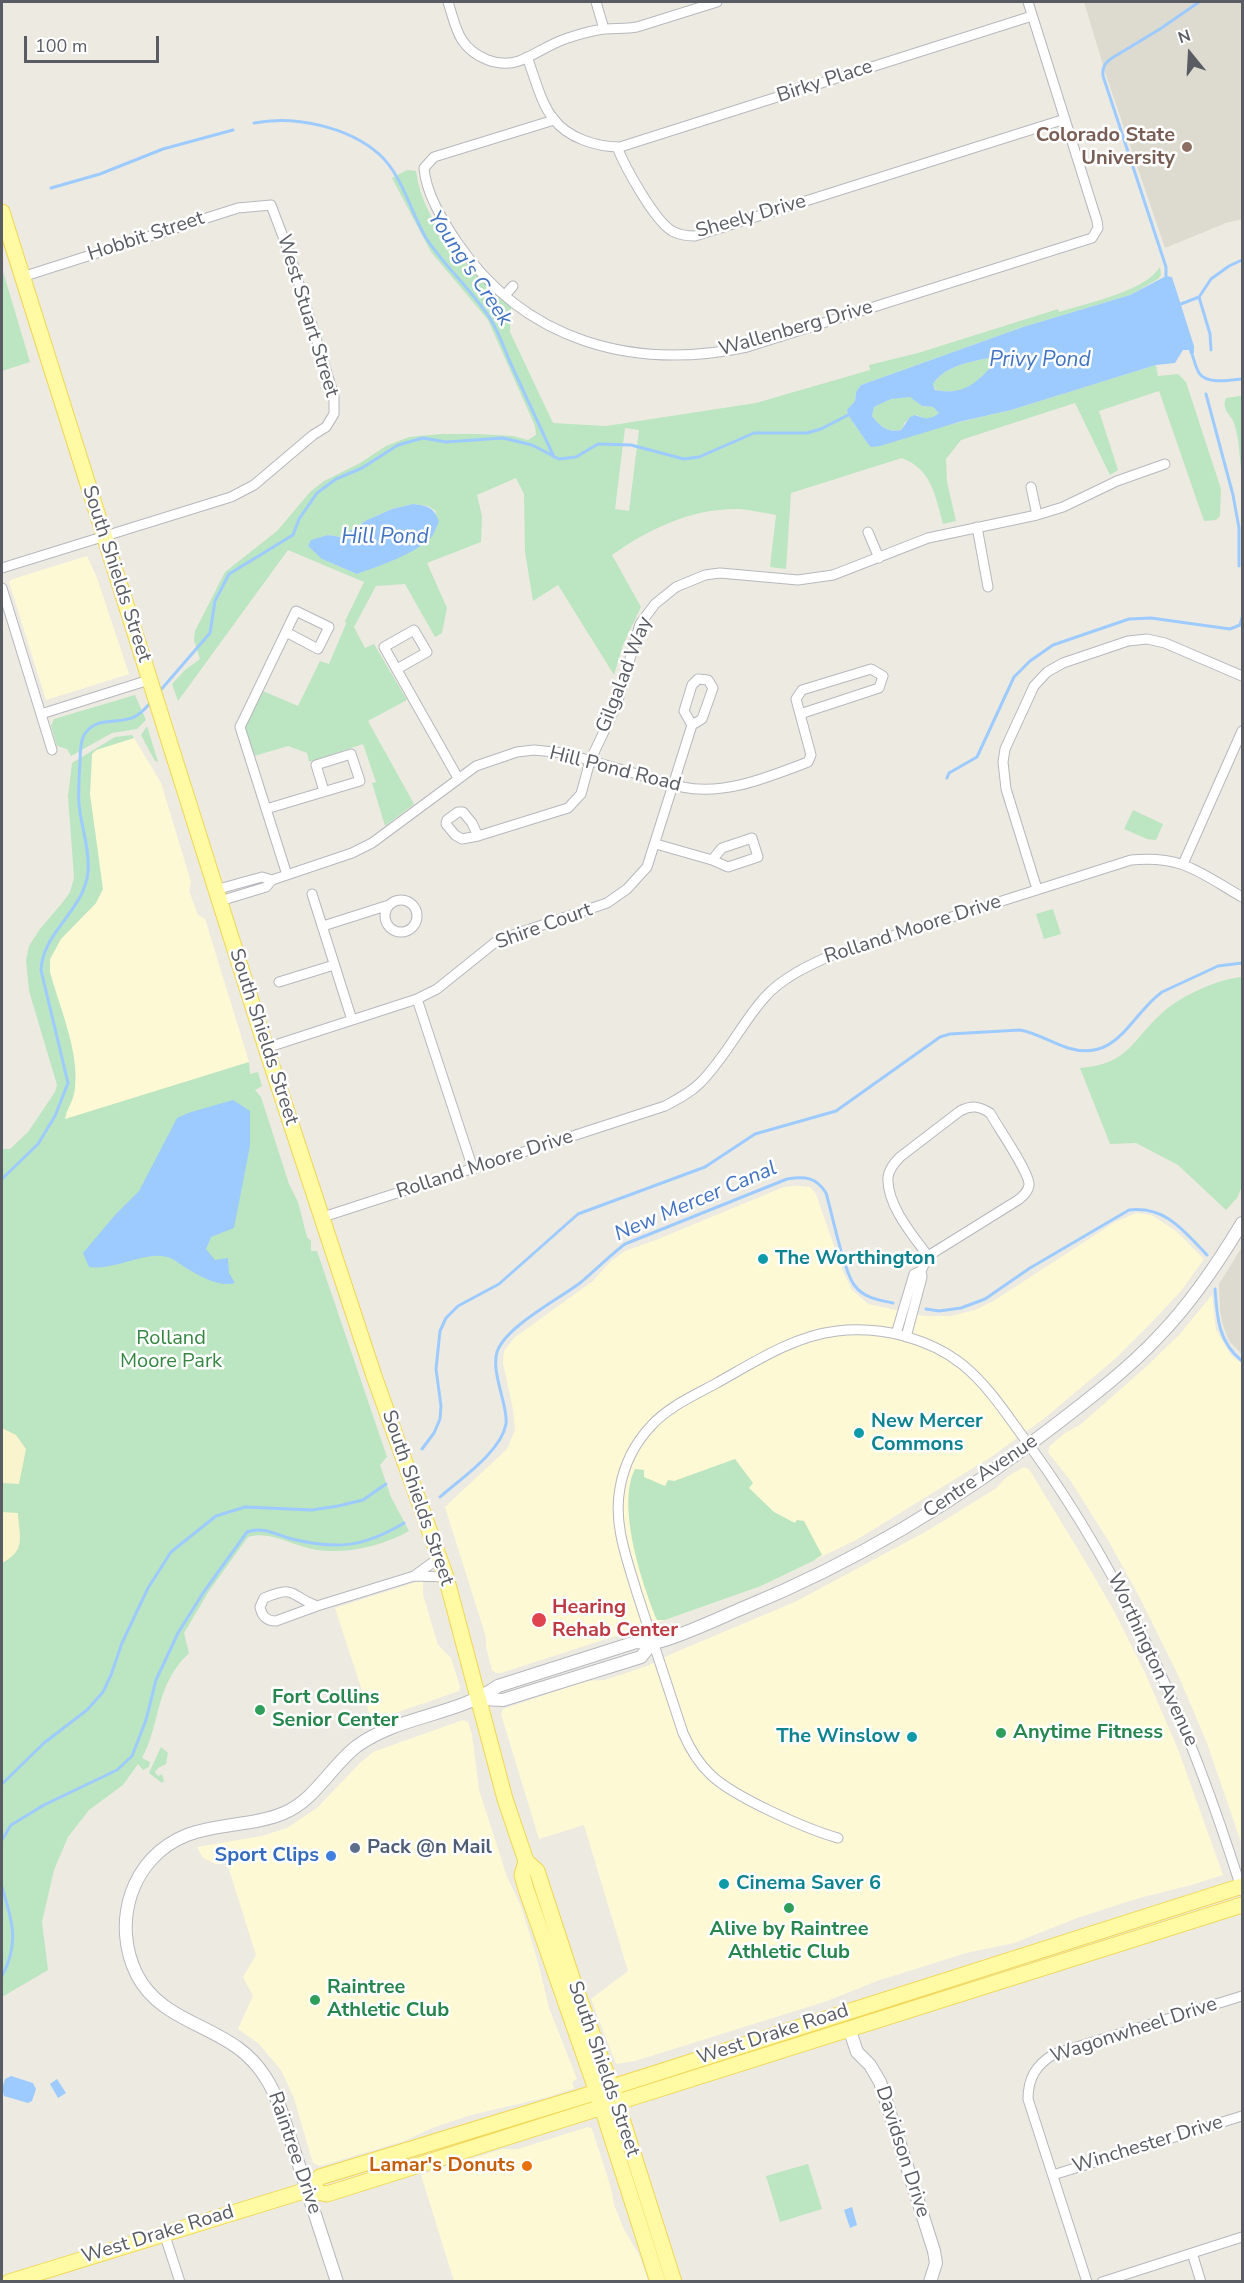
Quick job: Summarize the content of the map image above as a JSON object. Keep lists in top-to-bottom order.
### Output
{
  "streets": {
    "main road": ["South Shields Street", "West Drake Road"],
    "street": [
      "Birky Place",
      "Sheely Drive",
      "Hobbit Street",
      "West Stuart Street",
      "Wallenberg Drive",
      "Gilgalad Way",
      "Hill Pond Road",
      "Shire Court",
      "Rolland Moore Drive",
      "Centre Avenue",
      "Worthington Avenue",
      "Wagonwheel Drive",
      "Winchester Drive",
      "Davidson Drive",
      "Raintree Drive"
    ]
  },
  "crossings": [
    ["Birky Place", "Sheely Drive"],
    ["Sheely Drive", "Wallenberg Drive"],
    ["Hobbit Street", "West Stuart Street"],
    ["Hobbit Street", "South Shields Street"],
    ["West Stuart Street", "South Shields Street"],
    ["South Shields Street", "Hill Pond Road"],
    ["South Shields Street", "Shire Court"],
    ["South Shields Street", "Rolland Moore Drive"],
    ["South Shields Street", "Centre Avenue"],
    ["South Shields Street", "West Drake Road"],
    ["South Shields Street", "Raintree Drive"],
    ["Gilgalad Way", "Hill Pond Road"],
    ["Hill Pond Road", "Shire Court"],
    ["Centre Avenue", "Worthington Avenue"],
    ["Centre Avenue", "Raintree Drive"],
    ["Worthington Avenue", "West Drake Road"],
    ["Wagonwheel Drive", "Winchester Drive"],
    ["West Drake Road", "Davidson Drive"],
    ["West Drake Road", "Raintree Drive"]
  ],
  "water": [
    "Young's Creek",
    "Privy Pond",
    "Hill Pond",
    "New Mercer Canal"
  ],
  "parks": ["Rolland Moore Park"],
  "places": [
    "Colorado State University",
    "The Worthington",
    "New Mercer Commons",
    "Hearing Rehab Center",
    "Fort Collins Senior Center",
    "Anytime Fitness",
    "The Winslow",
    "Pack @n Mail",
    "Sport Clips",
    "Cinema Saver 6",
    "Alive by Raintree Athletic Club",
    "Raintree Athletic Club",
    "Lamar's Donuts"
  ],
  "scale_bar": "100 m",
  "north": "top"
}
